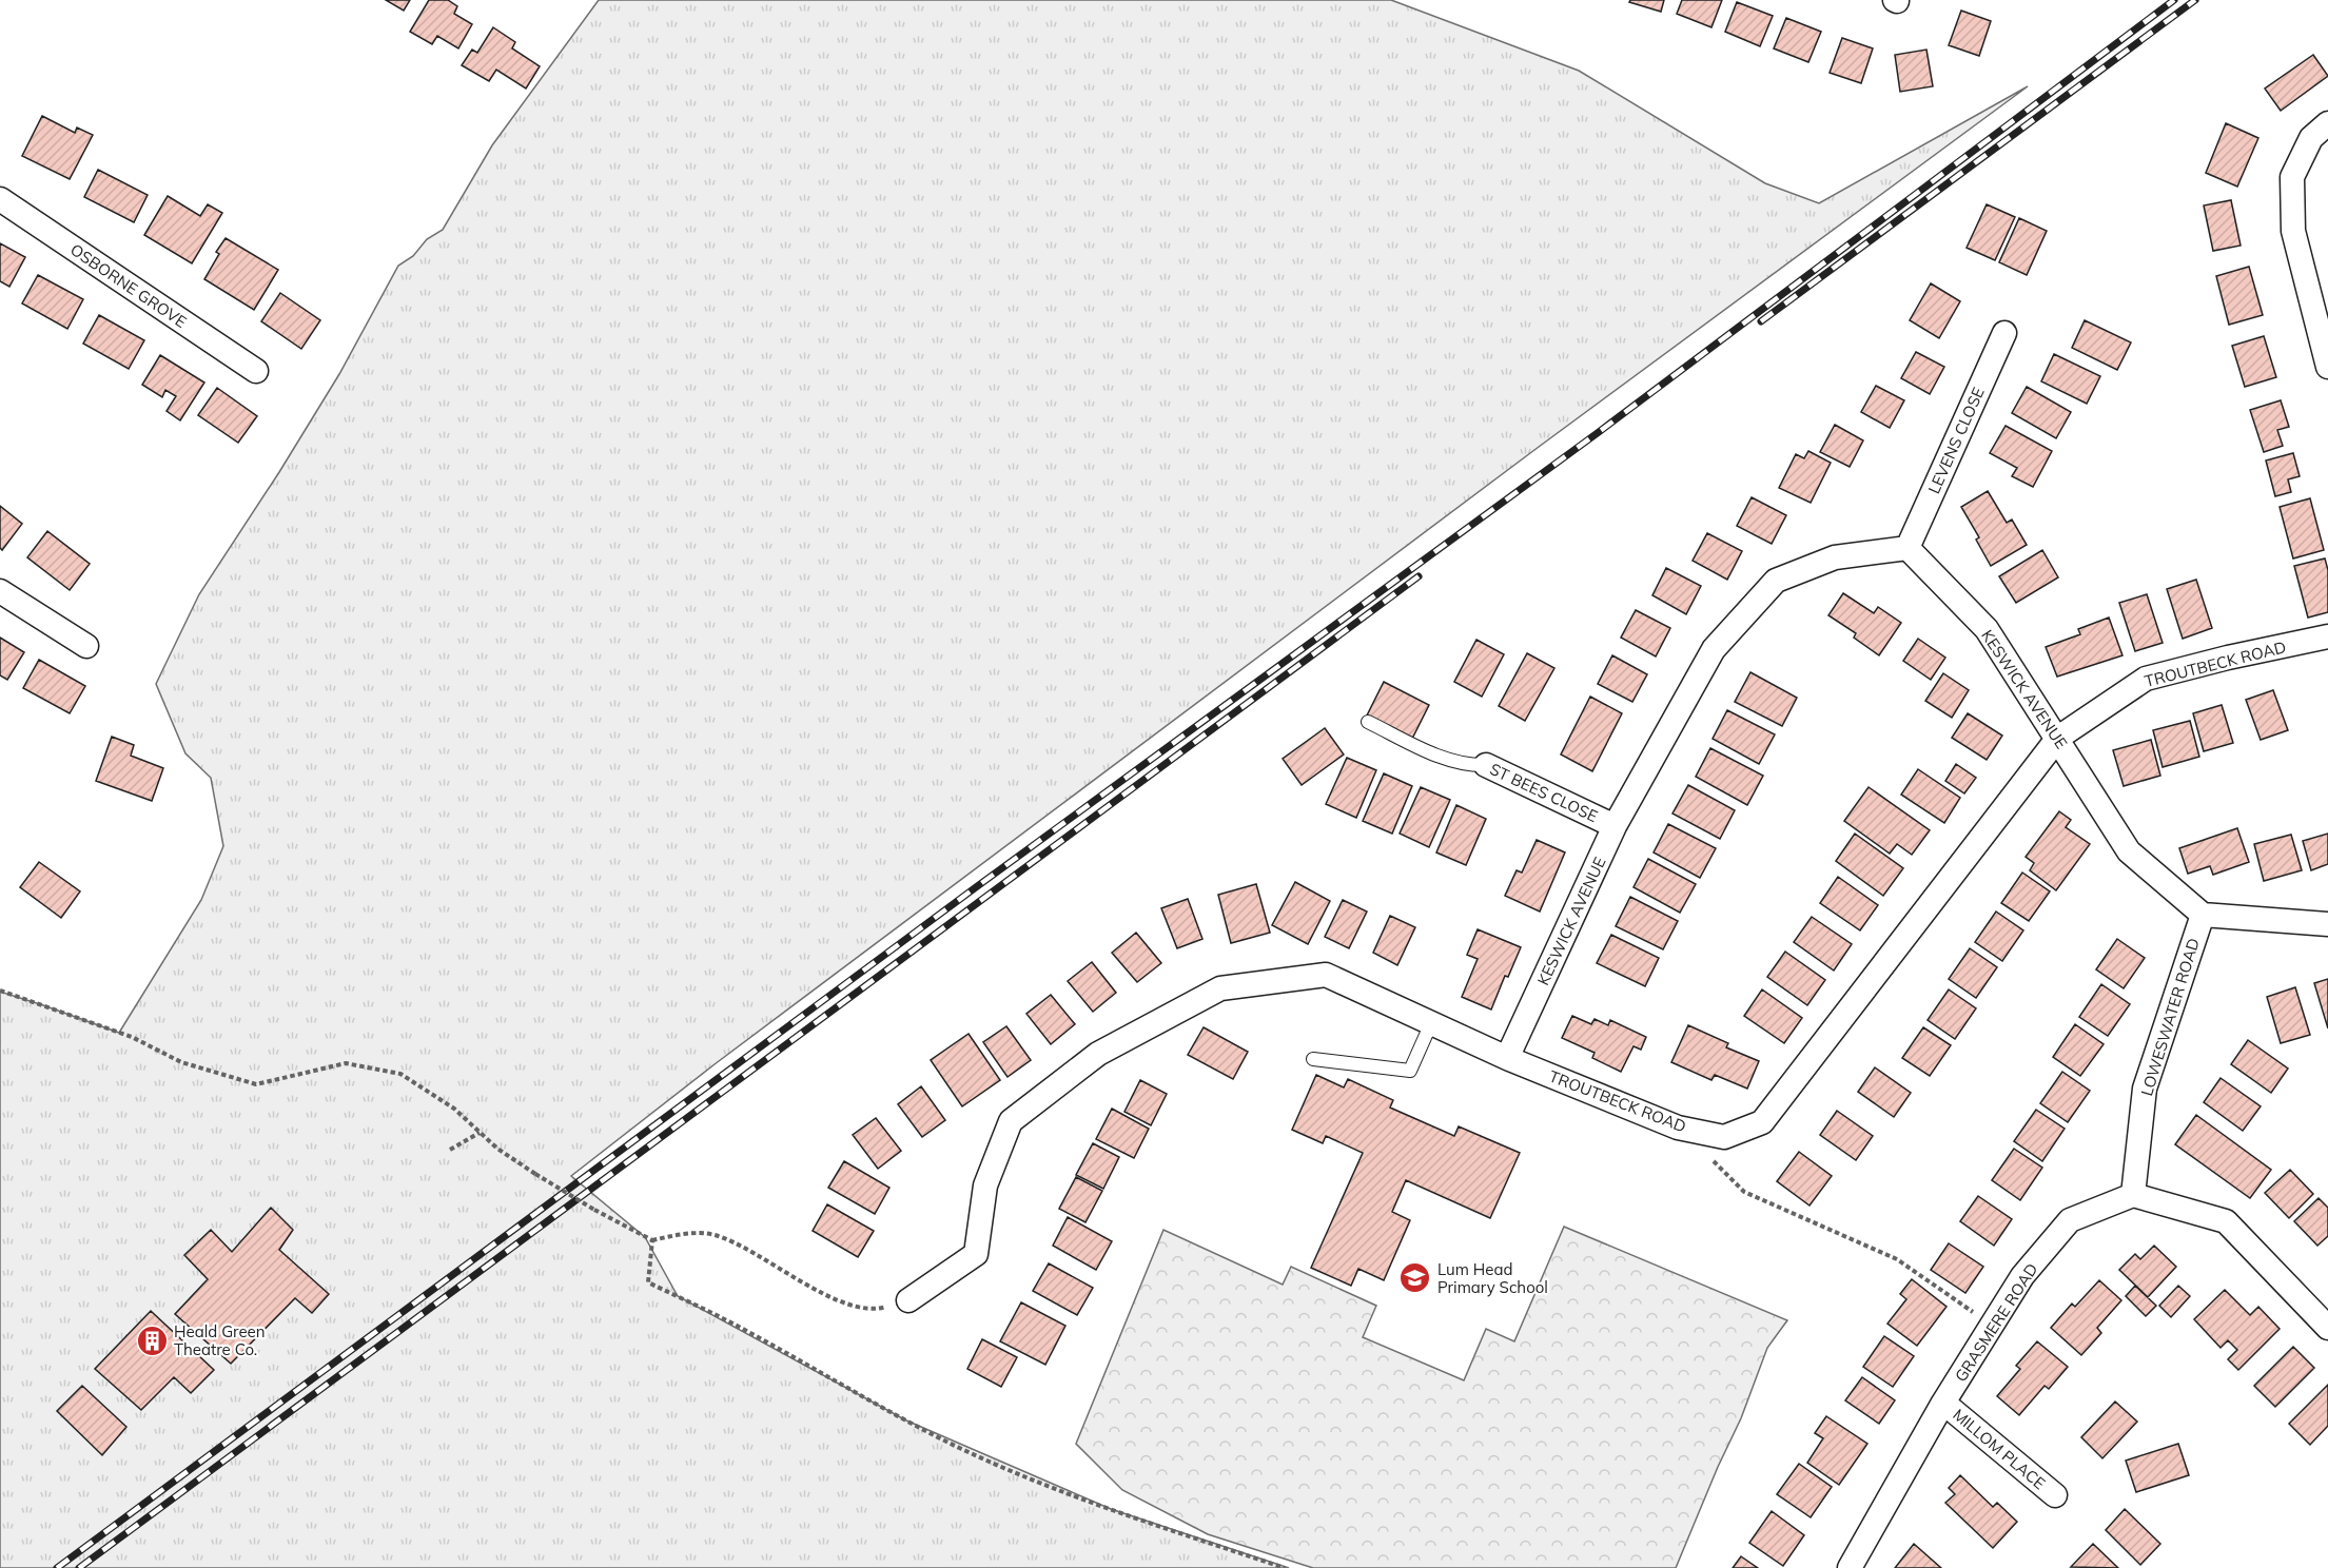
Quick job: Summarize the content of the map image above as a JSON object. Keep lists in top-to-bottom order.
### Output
{
  "streets": {
    "street": [
      "OSBORNE GROVE",
      "LEVENS CLOSE",
      "TROUTBECK ROAD",
      "KESWICK AVENUE",
      "ST BEES CLOSE",
      "LOWESWATER ROAD",
      "GRASMERE ROAD",
      "MILLOM PLACE"
    ]
  },
  "crossings": [
    ["LEVENS CLOSE", "KESWICK AVENUE"],
    ["TROUTBECK ROAD", "KESWICK AVENUE"],
    ["KESWICK AVENUE", "ST BEES CLOSE"],
    ["KESWICK AVENUE", "LOWESWATER ROAD"],
    ["LOWESWATER ROAD", "GRASMERE ROAD"],
    ["GRASMERE ROAD", "MILLOM PLACE"]
  ],
  "places": {
    "school or university": ["Lum Head Primary School"],
    "building": ["Heald Green Theatre Co."]
  }
}
